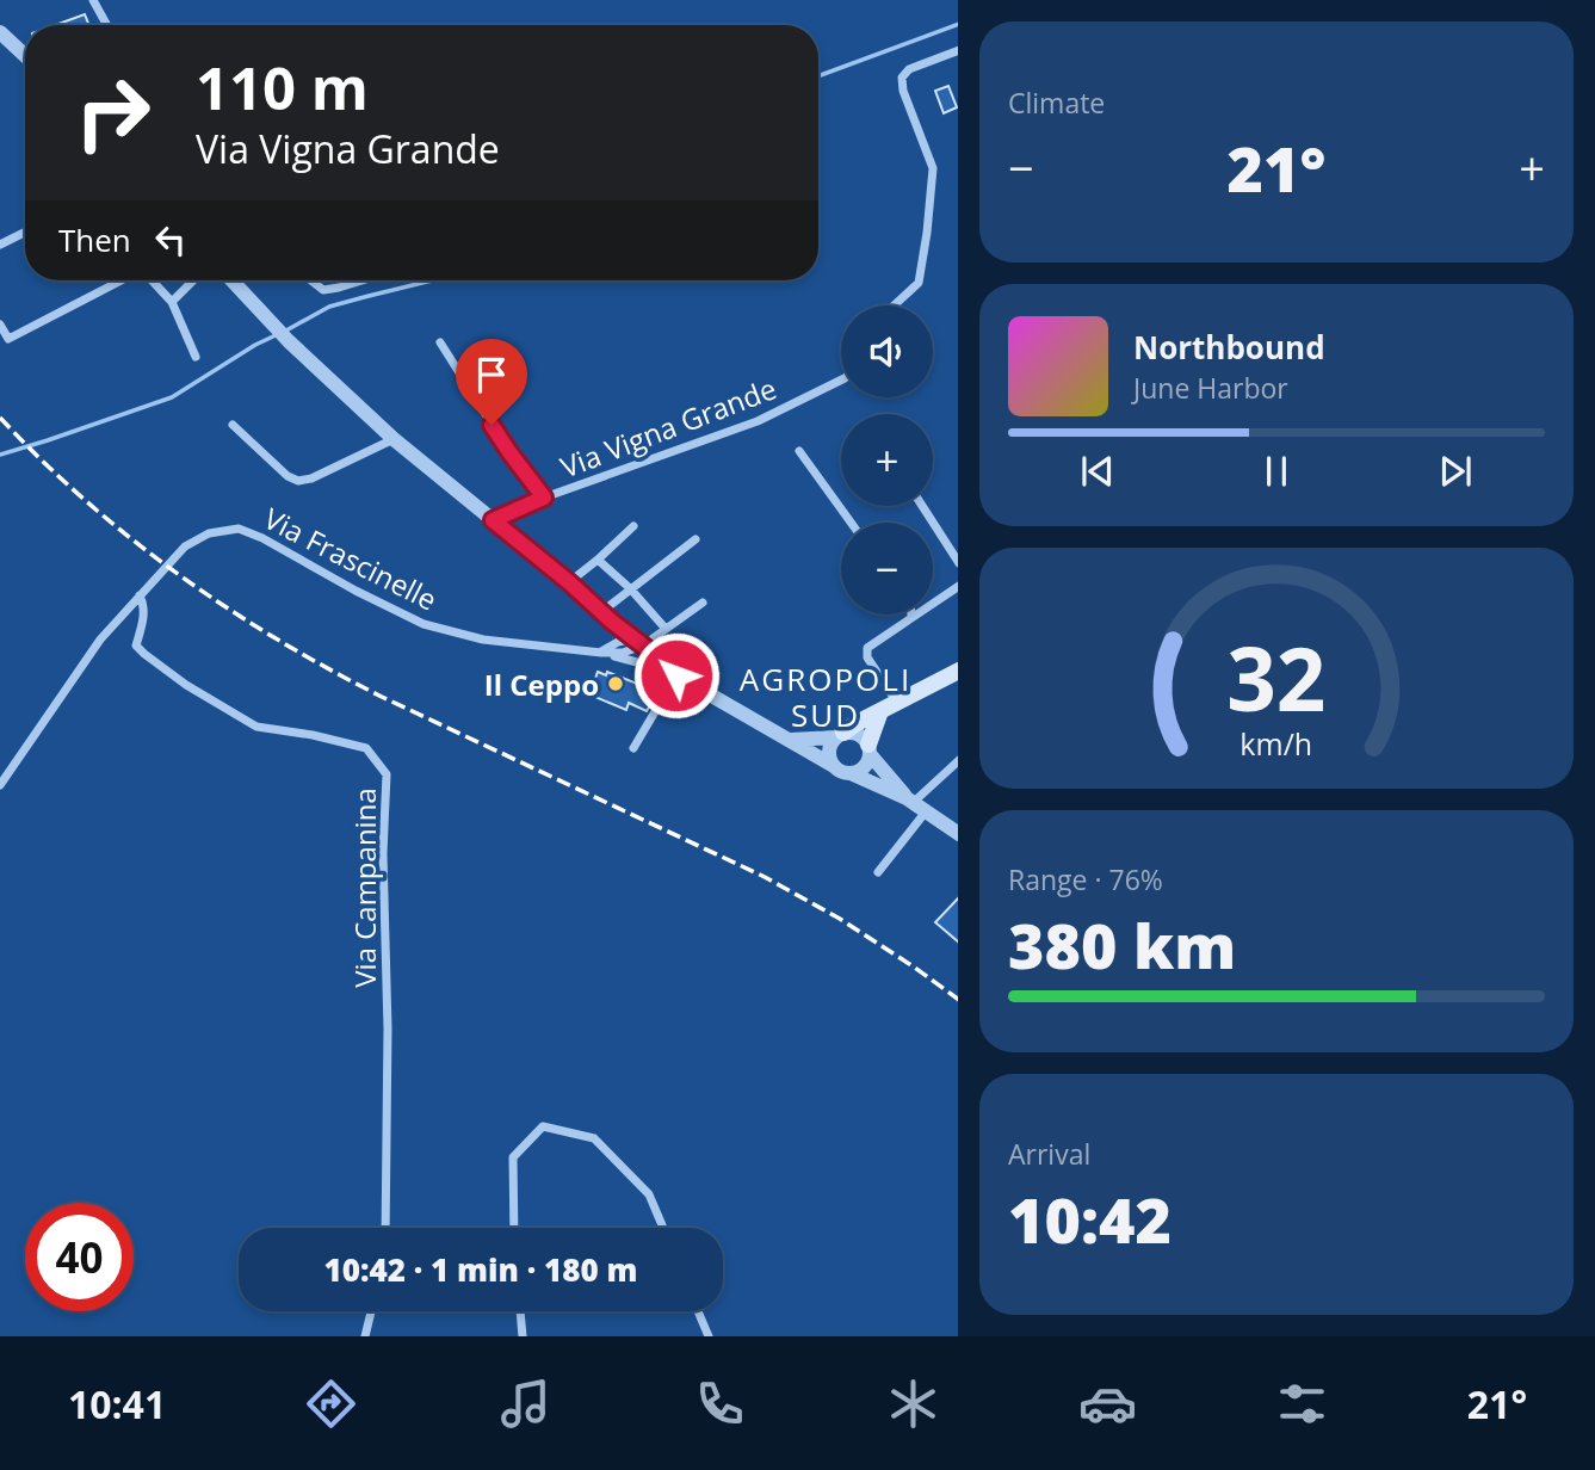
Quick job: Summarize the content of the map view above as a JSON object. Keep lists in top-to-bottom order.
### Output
{
  "streets": {
    "street": ["Via Vigna Grande", "Via Frascinelle", "Via Campanina"]
  },
  "crossings": [
    ["Via Frascinelle", "Via Campanina"]
  ],
  "districts": ["AGROPOLI SUD"],
  "places": ["Il Ceppo"],
  "page": {
    "tile": [
      "Climate",
      ["Range · 76%", "380 km"],
      ["Arrival", "10:42"]
    ],
    "turn": ["110 m", "Via Vigna Grande"],
    "heat": ["−", "21°", "+"],
    "then": "Then",
    "map_buttons": ["+", "−"],
    "song": ["Northbound", "June Harbor"],
    "limit": "40",
    "trip": "10:42 · 1 min · 180 m",
    "tabs": ["10:41", "21°"],
    "gauge": ["32", "km/h"]
  }
}
